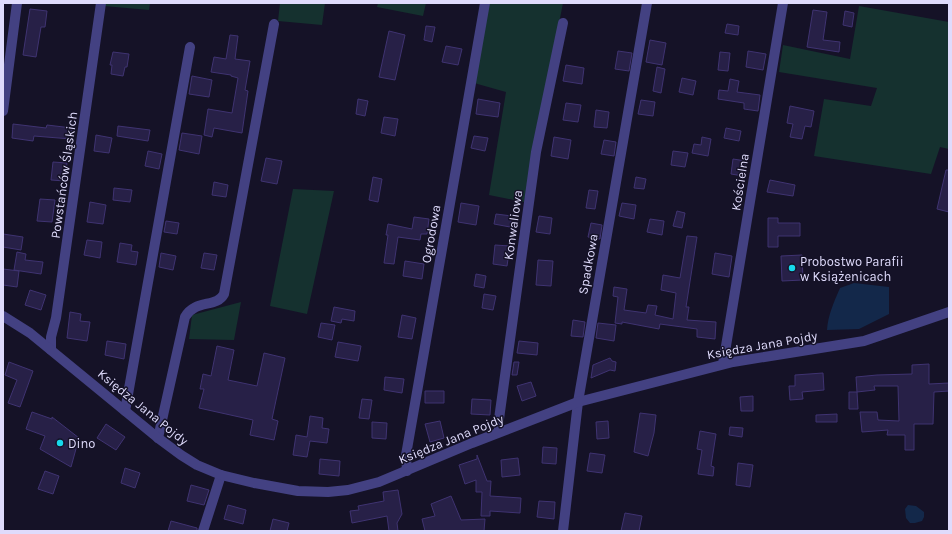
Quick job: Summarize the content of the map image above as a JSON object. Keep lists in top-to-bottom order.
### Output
{
  "streets": {
    "street": [
      "Powstańców Śląskich",
      "Kościelna",
      "Konwaliowa",
      "Ogrodowa",
      "Spadkowa",
      "Księdza Jana Pojdy"
    ]
  },
  "crossings": [
    ["Powstańców Śląskich", "Księdza Jana Pojdy"],
    ["Kościelna", "Księdza Jana Pojdy"],
    ["Konwaliowa", "Księdza Jana Pojdy"],
    ["Ogrodowa", "Księdza Jana Pojdy"],
    ["Spadkowa", "Księdza Jana Pojdy"]
  ],
  "places": ["Probostwo Parafii w Książenicach", "Dino"]
}
